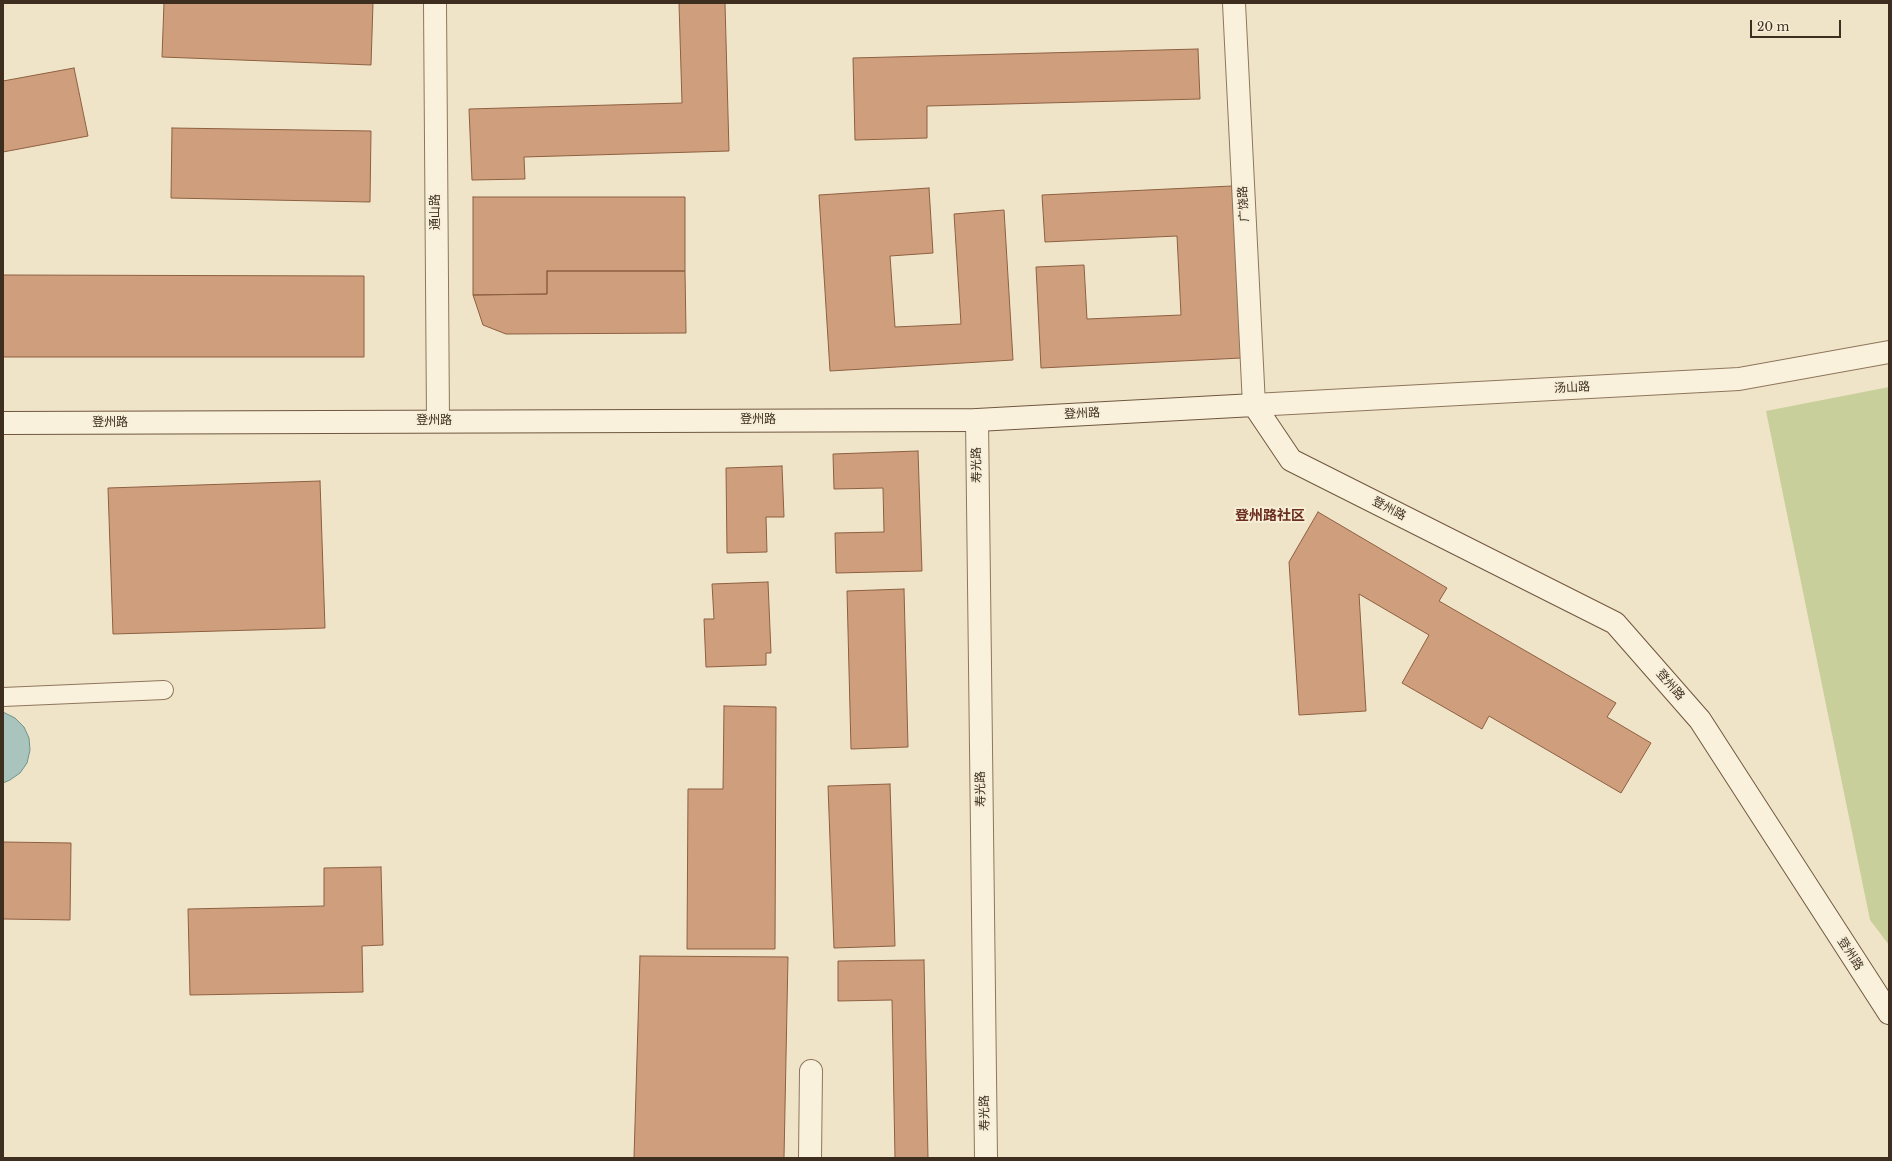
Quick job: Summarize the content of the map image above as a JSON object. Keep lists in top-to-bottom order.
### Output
{
  "streets": {
    "street": [
      "广饶路",
      "通山路",
      "汤山路",
      "登州路",
      "寿光路"
    ]
  },
  "crossings": [
    ["广饶路", "汤山路"],
    ["广饶路", "登州路"],
    ["通山路", "登州路"],
    ["汤山路", "登州路"],
    ["登州路", "寿光路"]
  ],
  "districts": ["登州路社区"],
  "scale_bar": "20 m"
}
